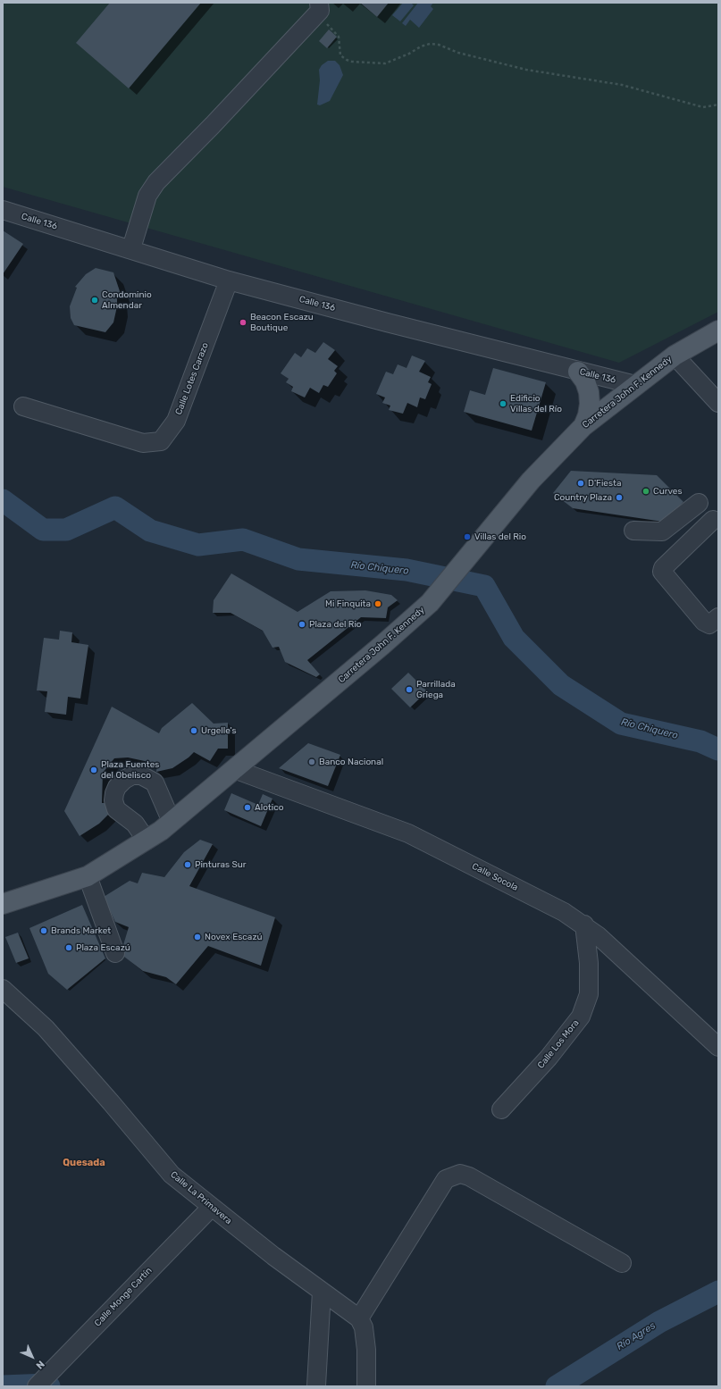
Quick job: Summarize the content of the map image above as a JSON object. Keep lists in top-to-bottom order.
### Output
{
  "streets": {
    "main road": ["Carretera John F. Kennedy"],
    "street": [
      "Calle 136",
      "Calle Lotes Carazo",
      "Calle Socola",
      "Calle Los Mora",
      "Calle La Primavera",
      "Calle Monge Cartín"
    ]
  },
  "crossings": [
    ["Calle 136", "Calle Lotes Carazo"],
    ["Calle 136", "Carretera John F. Kennedy"],
    ["Carretera John F. Kennedy", "Calle Socola"],
    ["Calle Socola", "Calle Los Mora"],
    ["Calle La Primavera", "Calle Monge Cartín"]
  ],
  "districts": ["Quesada"],
  "water": ["Río Chiquero", "Río Agres"],
  "places": [
    "Condominio Almendar",
    "Beacon Escazu Boutique",
    "Edificio Villas del Río",
    "D'Fiesta",
    "Curves",
    "Country Plaza",
    "Villas del Rio",
    "Mi Finquita",
    "Plaza del Rio",
    "Parrillada Griega",
    "Urgelle's",
    "Banco Nacional",
    "Plaza Fuentes del Obelisco",
    "Alotico",
    "Pinturas Sur",
    "Brands Market",
    "Novex Escazú",
    "Plaza Escazú"
  ],
  "north": "bottom right"
}
